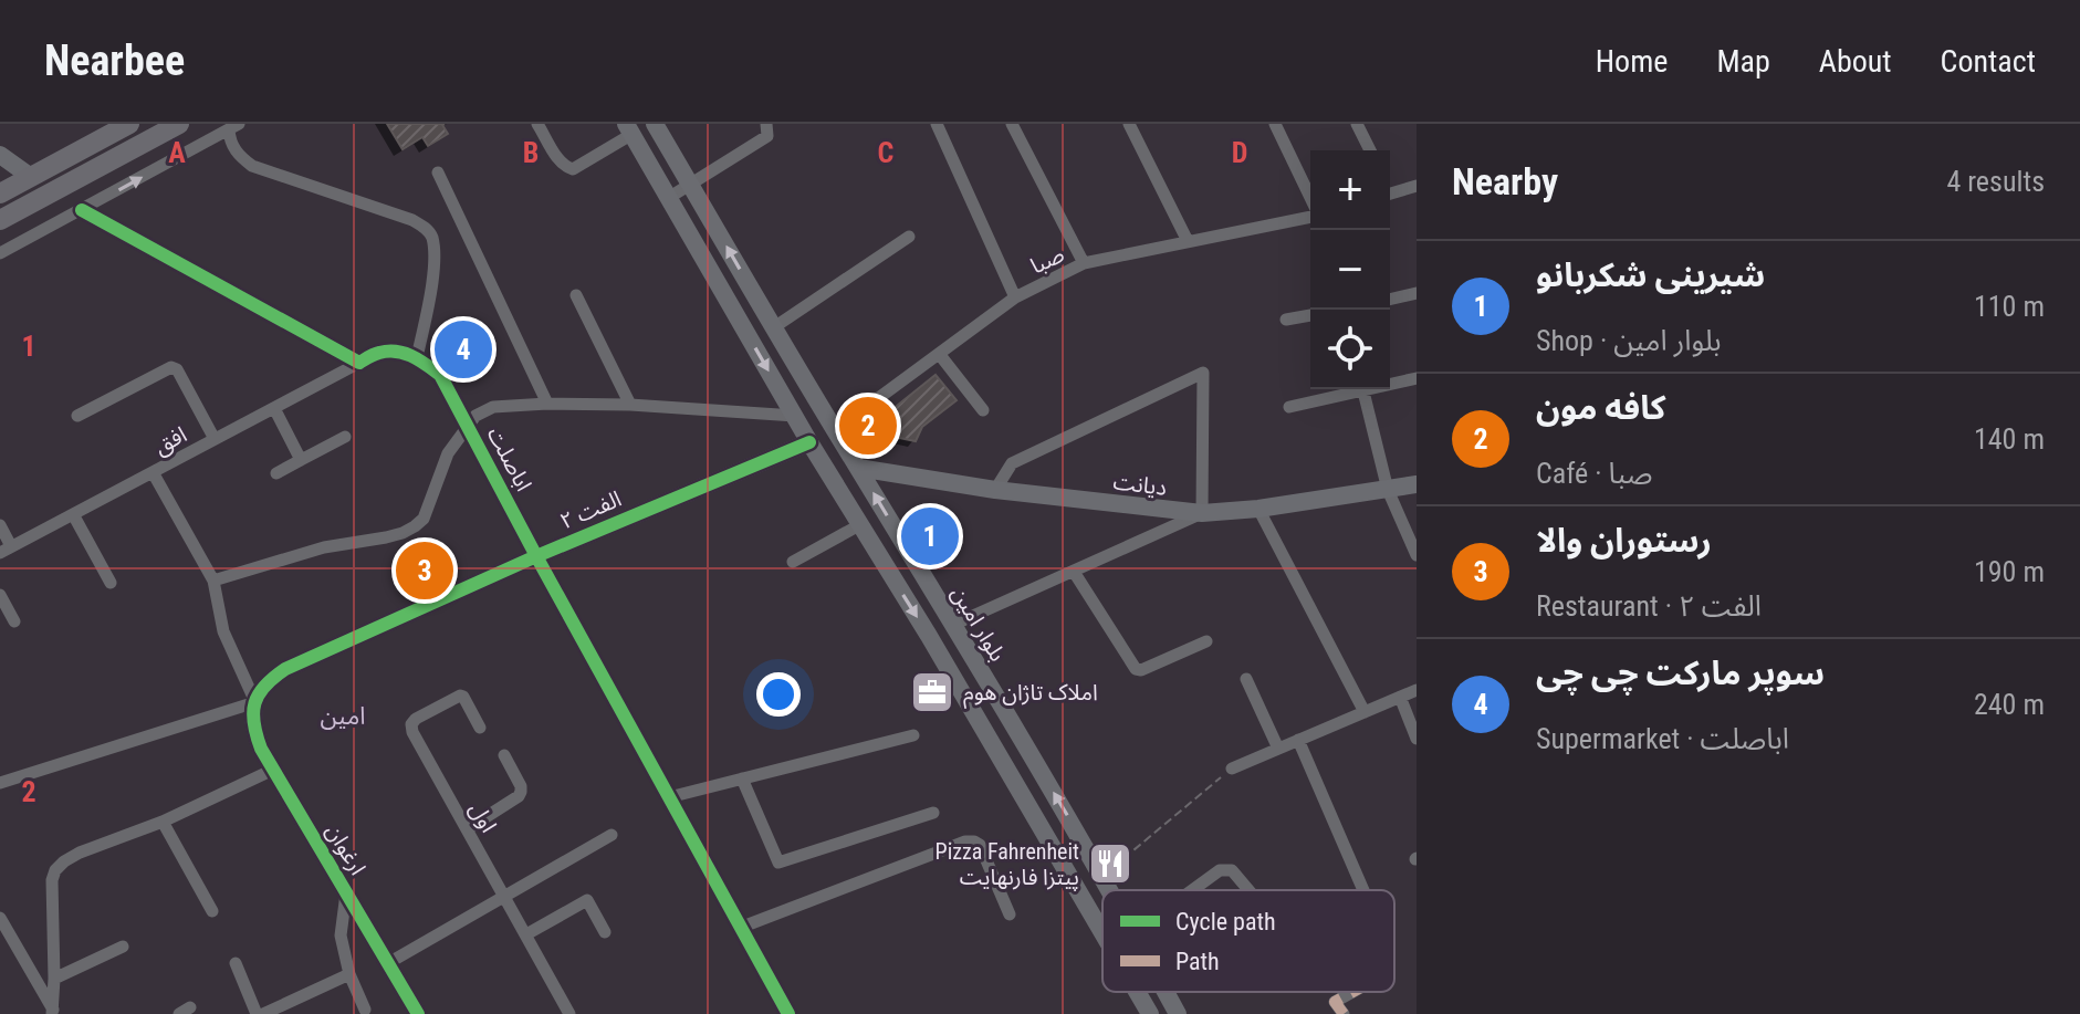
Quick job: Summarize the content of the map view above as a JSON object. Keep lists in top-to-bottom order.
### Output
{
  "streets": {
    "main road": [
      "دیانت",
      "الفت ۲",
      "بلوار امین",
      "ارغوان"
    ],
    "street": [
      "صبا",
      "افق",
      "اباصلت",
      "اول"
    ]
  },
  "crossings": [
    ["صبا", "بلوار امین"],
    ["اباصلت", "الفت ۲"],
    ["دیانت", "بلوار امین"],
    ["الفت ۲", "ارغوان"]
  ],
  "districts": ["امین"],
  "places": {
    "office": ["املاک تاژان هوم"],
    "restaurant": ["Pizza Fahrenheit پیتزا فارنهایت"]
  },
  "legend": ["Cycle path", "Path"],
  "page": {
    "header": "Nearbee",
    "nav": [
      "Home",
      "Map",
      "About",
      "Contact"
    ],
    "heading": ["Nearby", "4 results"],
    "map_buttons": ["+", "−"],
    "list": [
      {
        "mark": "1",
        "name": "شیرینی شکربانو",
        "note": "Shop · بلوار امین",
        "value": "110 m"
      },
      {
        "mark": "2",
        "name": "کافه مون",
        "note": "Café · صبا",
        "value": "140 m"
      },
      {
        "mark": "3",
        "name": "رستوران والا",
        "note": "Restaurant · الفت ۲",
        "value": "190 m"
      },
      {
        "mark": "4",
        "name": "سوپر مارکت چی چی",
        "note": "Supermarket · اباصلت",
        "value": "240 m"
      }
    ],
    "pins": [
      "4",
      "2",
      "1",
      "3"
    ]
  },
  "grid": {
    "columns": [
      "A",
      "B",
      "C",
      "D"
    ],
    "rows": ["1", "2"]
  }
}
